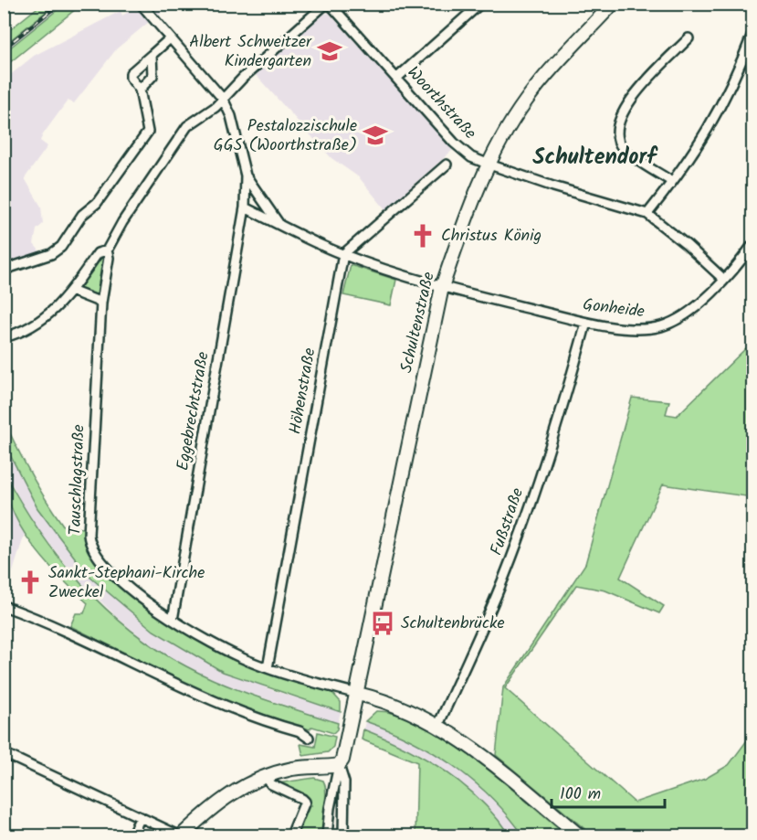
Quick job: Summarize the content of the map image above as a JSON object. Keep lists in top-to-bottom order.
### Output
{
  "streets": {
    "main road": ["Schultenstraße"],
    "street": [
      "Woorthstraße",
      "Gonheide",
      "Höhenstraße",
      "Eggebrechtstraße",
      "Tauschlagstraße",
      "Fußstraße"
    ]
  },
  "crossings": [
    ["Woorthstraße", "Gonheide"],
    ["Woorthstraße", "Schultenstraße"],
    ["Gonheide", "Schultenstraße"],
    ["Gonheide", "Höhenstraße"],
    ["Gonheide", "Eggebrechtstraße"],
    ["Gonheide", "Fußstraße"],
    ["Schultenstraße", "Tauschlagstraße"],
    ["Höhenstraße", "Tauschlagstraße"],
    ["Eggebrechtstraße", "Tauschlagstraße"]
  ],
  "districts": ["Schultendorf"],
  "places": {
    "school or university": ["Albert Schweitzer Kindergarten", "Pestalozzischule GGS (Woorthstraße)"],
    "church": ["Christus König", "Sankt-Stephani-Kirche Zweckel"],
    "bus stop": ["Schultenbrücke"]
  },
  "scale_bar": "100 m"
}
